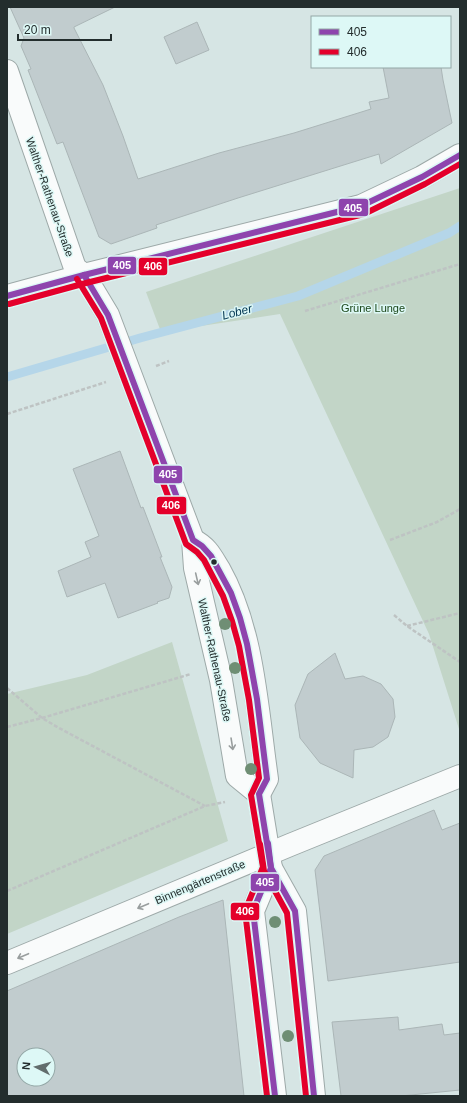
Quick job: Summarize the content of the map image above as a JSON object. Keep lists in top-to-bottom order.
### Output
{
  "streets": {
    "street": ["Walther-Rathenau-Straße", "Binnengärtenstraße"]
  },
  "one_way": ["Binnengärtenstraße"],
  "water": ["Lober"],
  "parks": ["Grüne Lunge"],
  "lines": ["transit line 405", "transit line 406"],
  "legend": ["405", "406"],
  "scale_bar": "20 m",
  "north": "left"
}
